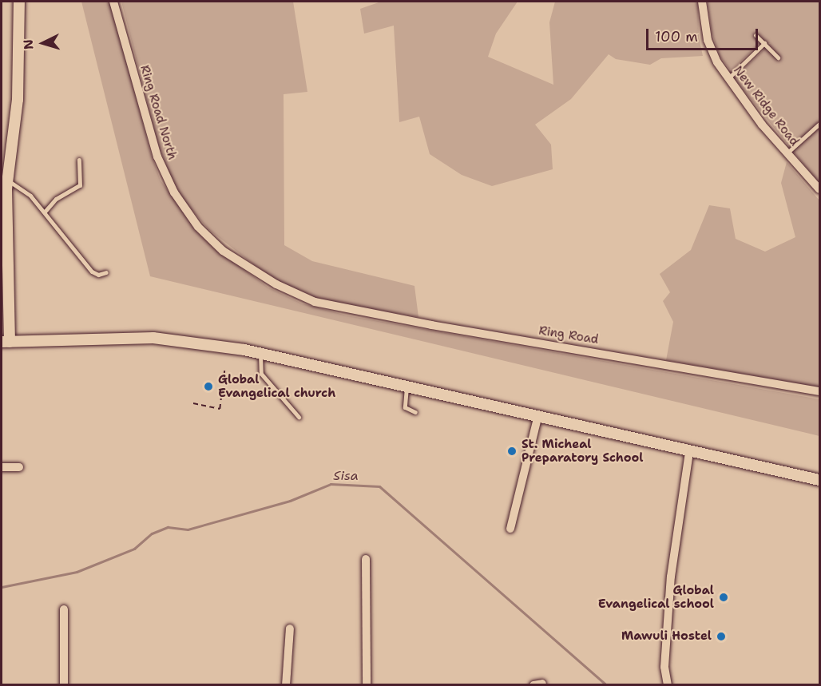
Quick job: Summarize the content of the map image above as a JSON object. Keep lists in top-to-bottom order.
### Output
{
  "streets": {
    "street": ["New Ridge Road", "Ring Road North", "Ring Road"]
  },
  "crossings": [
    ["Ring Road North", "Ring Road"]
  ],
  "water": ["Sisa"],
  "places": [
    "Global Evangelical church",
    "St. Micheal Preparatory School",
    "Global Evangelical school",
    "Mawuli Hostel"
  ],
  "scale_bar": "100 m",
  "north": "left"
}
